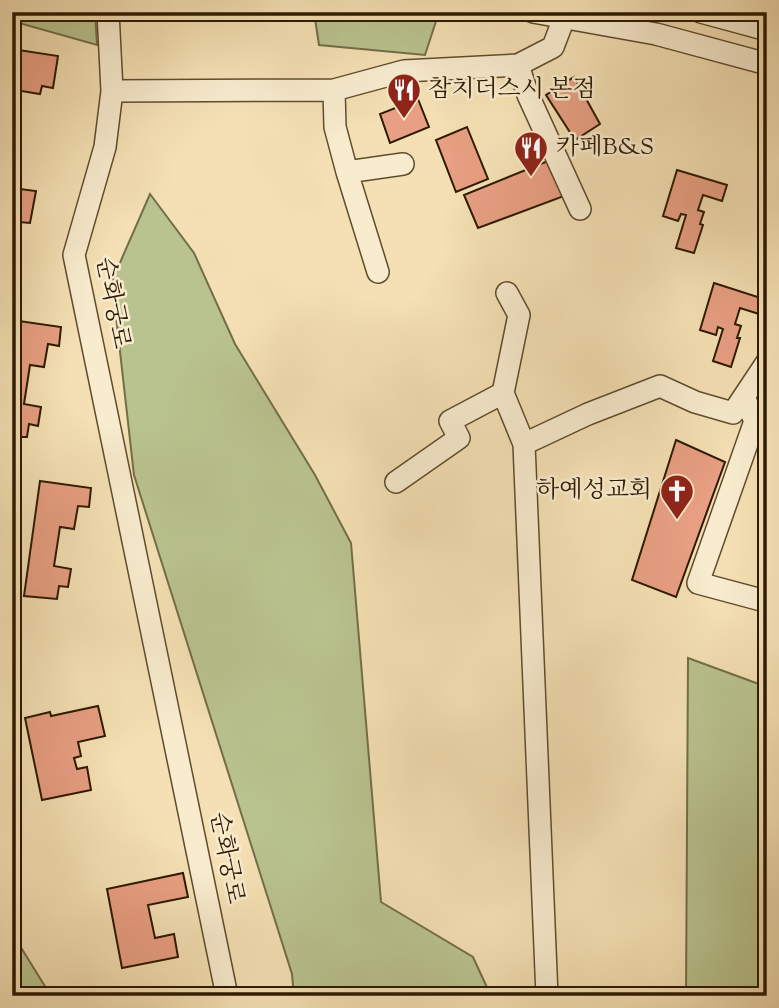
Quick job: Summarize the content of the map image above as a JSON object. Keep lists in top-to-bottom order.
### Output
{
  "streets": {
    "street": ["순화궁로"]
  },
  "places": {
    "restaurant": ["참치더스시 본점", "카페B&S"],
    "church": ["하예성교회"]
  }
}
